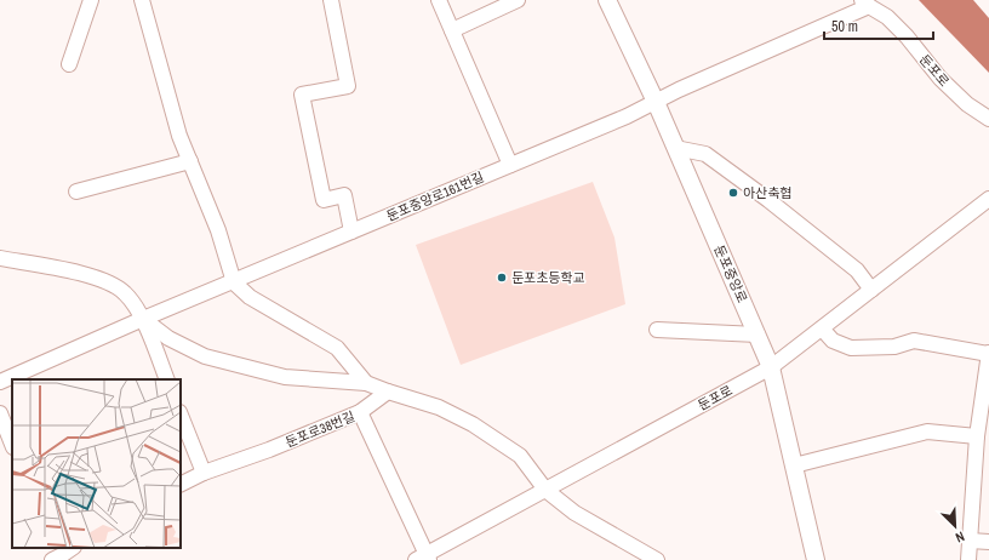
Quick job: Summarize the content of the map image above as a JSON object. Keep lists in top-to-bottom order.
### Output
{
  "streets": {
    "street": [
      "둔포로",
      "둔포중앙로161번길",
      "둔포중앙로",
      "둔포로38번길"
    ]
  },
  "crossings": [
    ["둔포로", "둔포중앙로161번길"],
    ["둔포로", "둔포중앙로"],
    ["둔포중앙로161번길", "둔포중앙로"]
  ],
  "places": ["아산축협", "둔포초등학교"],
  "scale_bar": "50 m",
  "north": "bottom right"
}
